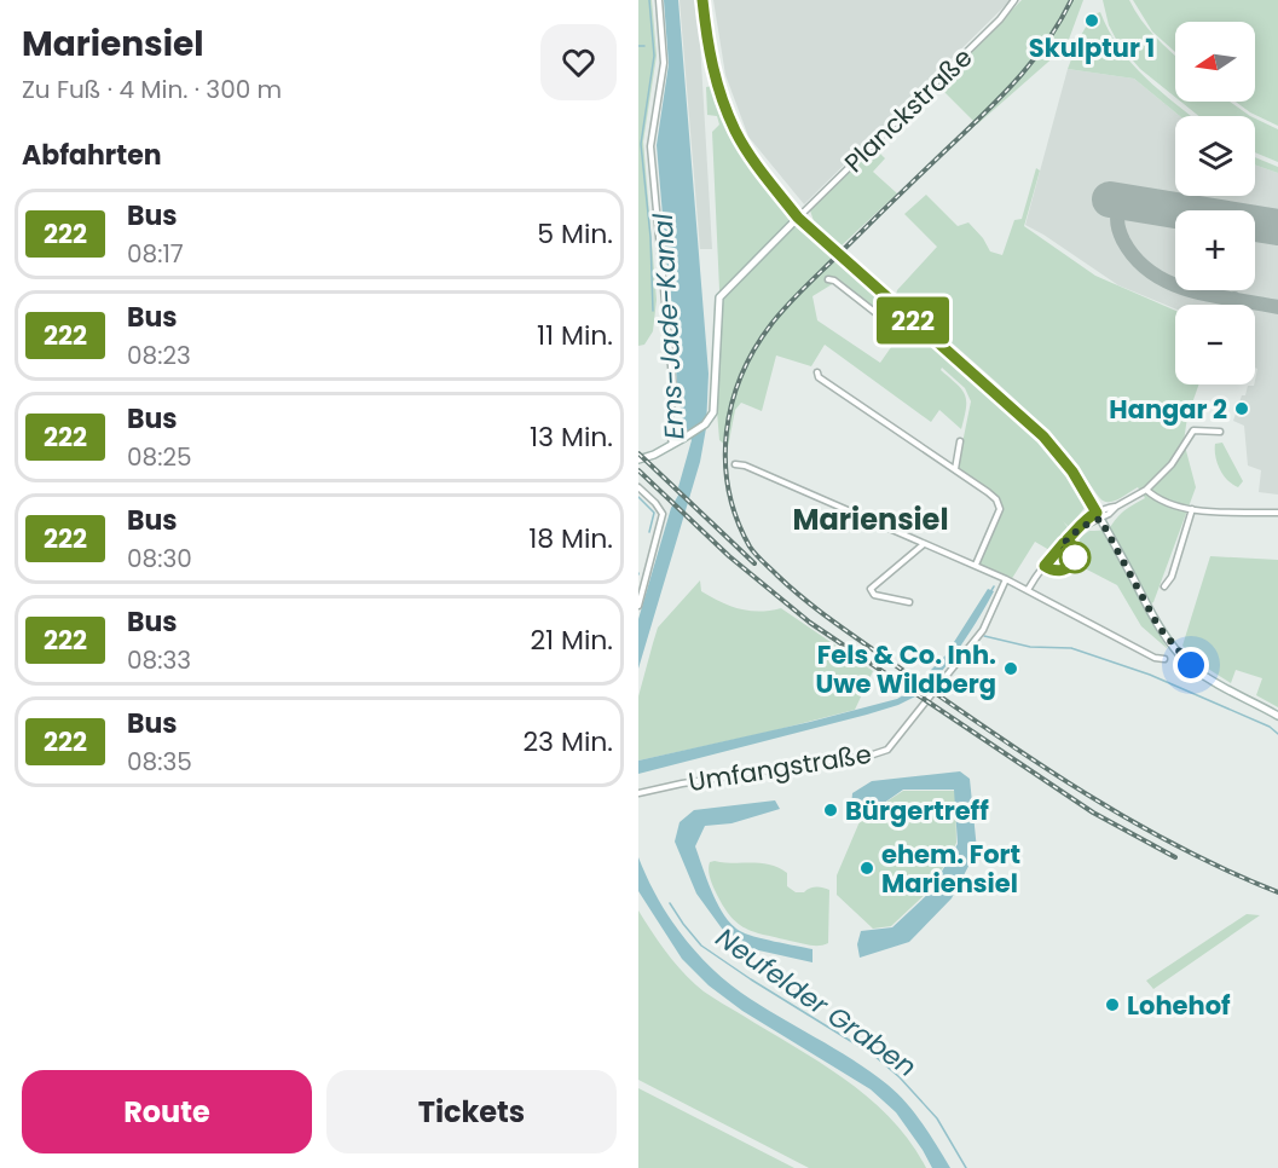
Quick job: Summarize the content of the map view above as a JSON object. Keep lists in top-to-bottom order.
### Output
{
  "streets": {
    "street": ["Planckstraße", "Umfangstraße"]
  },
  "districts": ["Mariensiel"],
  "water": ["Ems-Jade-Kanal", "Neufelder Graben"],
  "places": [
    "Skulptur 1",
    "Hangar 2",
    "Fels & Co. Inh. Uwe Wildberg",
    "Bürgertreff",
    "ehem. Fort Mariensiel",
    "Lohehof"
  ],
  "lines": ["bus line 222"],
  "north": "left",
  "page": {
    "heading": [
      ["Mariensiel", "Zu Fuß · 4 Min. · 300 m"],
      "Abfahrten"
    ],
    "on_map": "222",
    "map_buttons": ["+", "−"],
    "list": [
      {
        "mark": "222",
        "name": "Bus",
        "note": "08:17",
        "value": "5 Min."
      },
      {
        "mark": "222",
        "name": "Bus",
        "note": "08:23",
        "value": "11 Min."
      },
      {
        "mark": "222",
        "name": "Bus",
        "note": "08:25",
        "value": "13 Min."
      },
      {
        "mark": "222",
        "name": "Bus",
        "note": "08:30",
        "value": "18 Min."
      },
      {
        "mark": "222",
        "name": "Bus",
        "note": "08:33",
        "value": "21 Min."
      },
      {
        "mark": "222",
        "name": "Bus",
        "note": "08:35",
        "value": "23 Min."
      }
    ],
    "buttons": ["Route", "Tickets"]
  }
}
